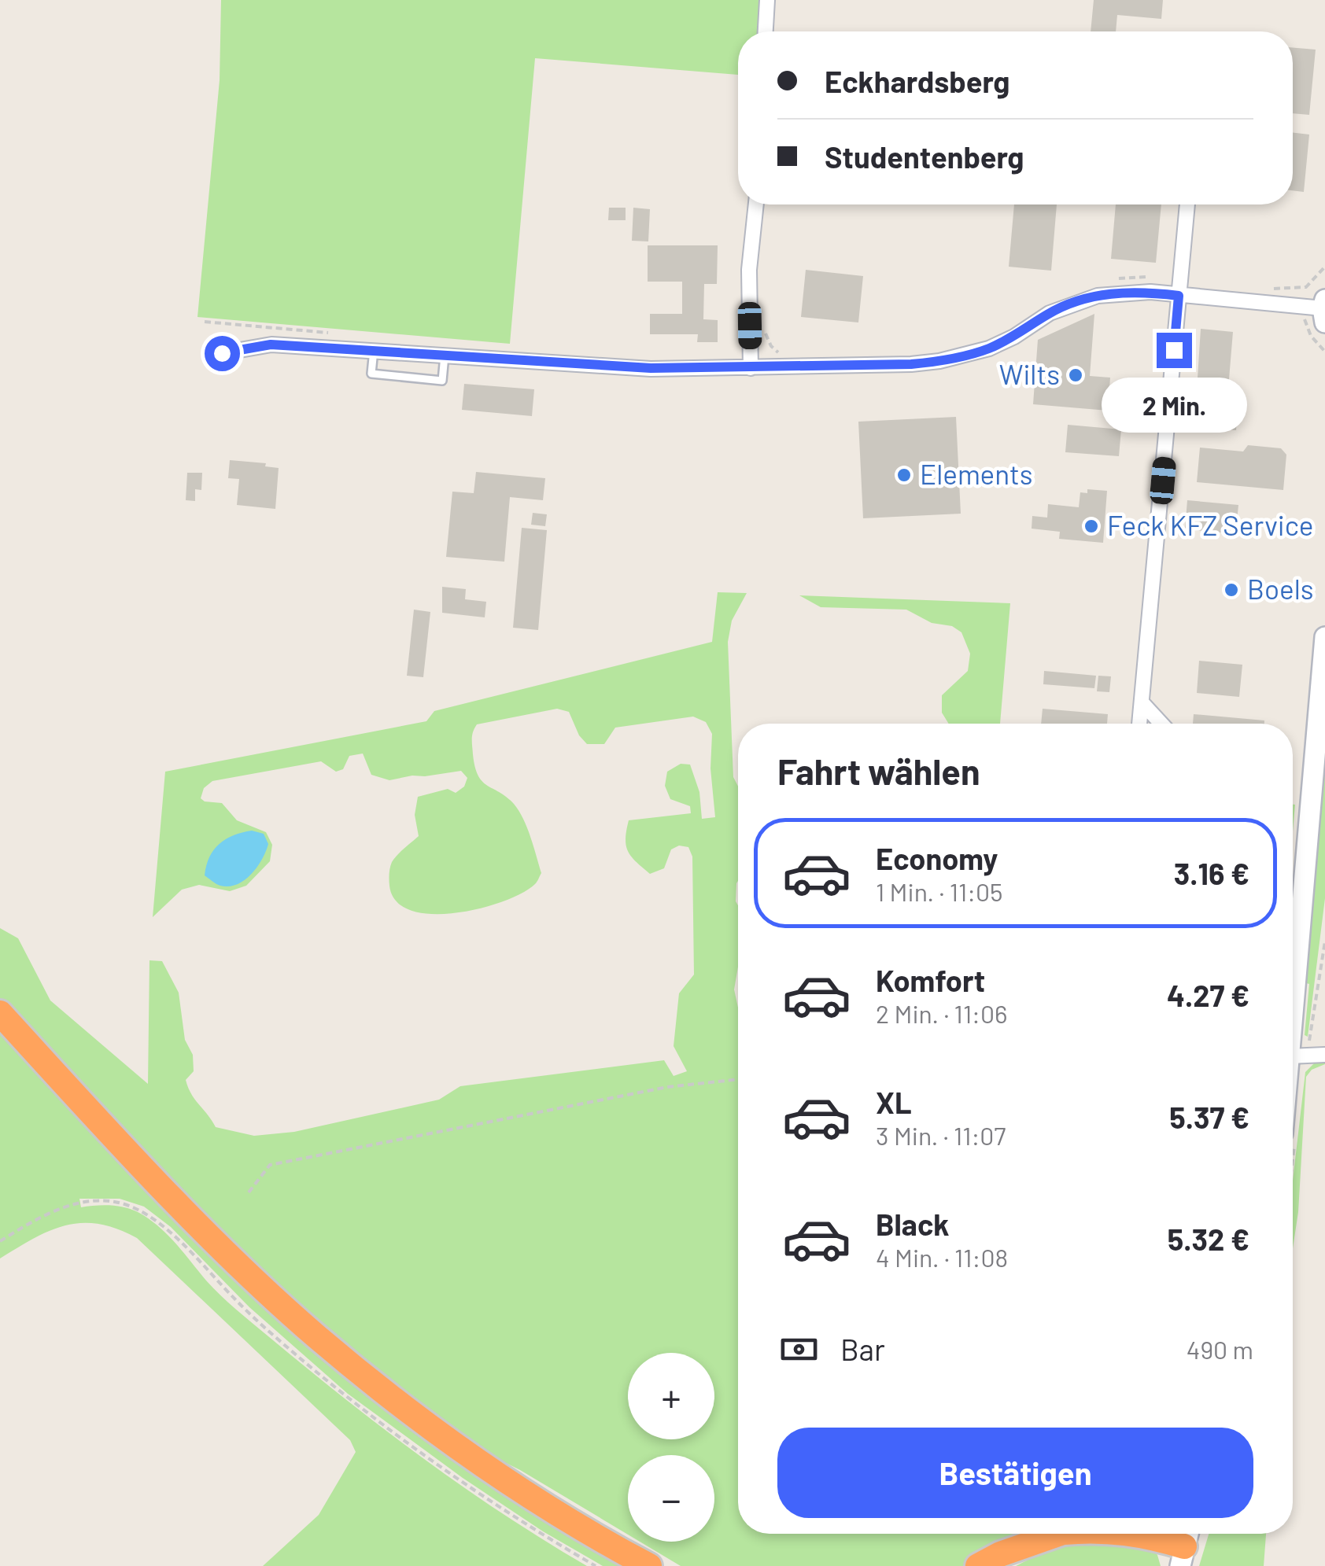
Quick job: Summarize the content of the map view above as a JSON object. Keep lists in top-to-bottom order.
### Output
{
  "places": [
    "Wilts",
    "Elements",
    "Feck KFZ Service",
    "Boels"
  ],
  "page": {
    "banner": ["Eckhardsberg", "Studentenberg"],
    "bubble": "2 Min.",
    "heading": "Fahrt wählen",
    "list": [
      {
        "name": "Economy",
        "note": "1 Min. · 11:05",
        "value": "3.16 €"
      },
      {
        "name": "Komfort",
        "note": "2 Min. · 11:06",
        "value": "4.27 €"
      },
      {
        "name": "XL",
        "note": "3 Min. · 11:07",
        "value": "5.37 €"
      },
      {
        "name": "Black",
        "note": "4 Min. · 11:08",
        "value": "5.32 €"
      }
    ],
    "pay": ["Bar", "490 m"],
    "map_buttons": ["+", "−"],
    "buttons": "Bestätigen"
  }
}
